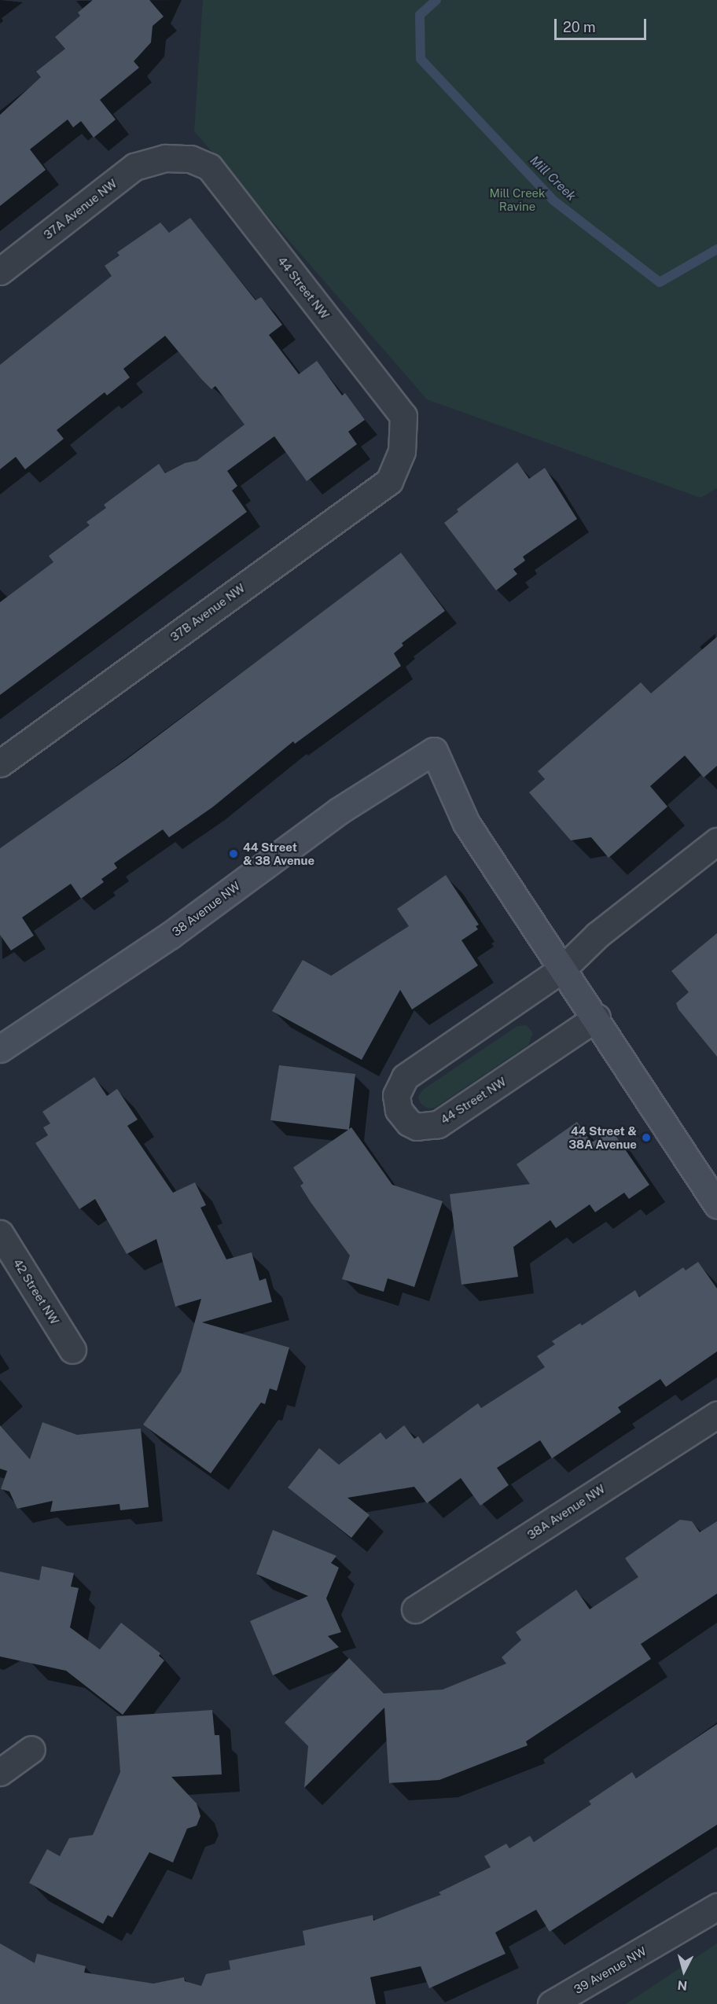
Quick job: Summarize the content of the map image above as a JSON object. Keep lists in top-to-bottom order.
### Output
{
  "streets": {
    "street": [
      "37A Avenue NW",
      "44 Street NW",
      "37B Avenue NW",
      "38 Avenue NW",
      "42 Street NW",
      "38A Avenue NW",
      "39 Avenue NW"
    ]
  },
  "crossings": [
    ["37A Avenue NW", "44 Street NW"],
    ["44 Street NW", "37B Avenue NW"],
    ["44 Street NW", "38 Avenue NW"]
  ],
  "water": ["Mill Creek"],
  "parks": ["Mill Creek Ravine"],
  "places": ["44 Street & 38 Avenue", "44 Street & 38A Avenue"],
  "scale_bar": "20 m",
  "north": "bottom"
}
